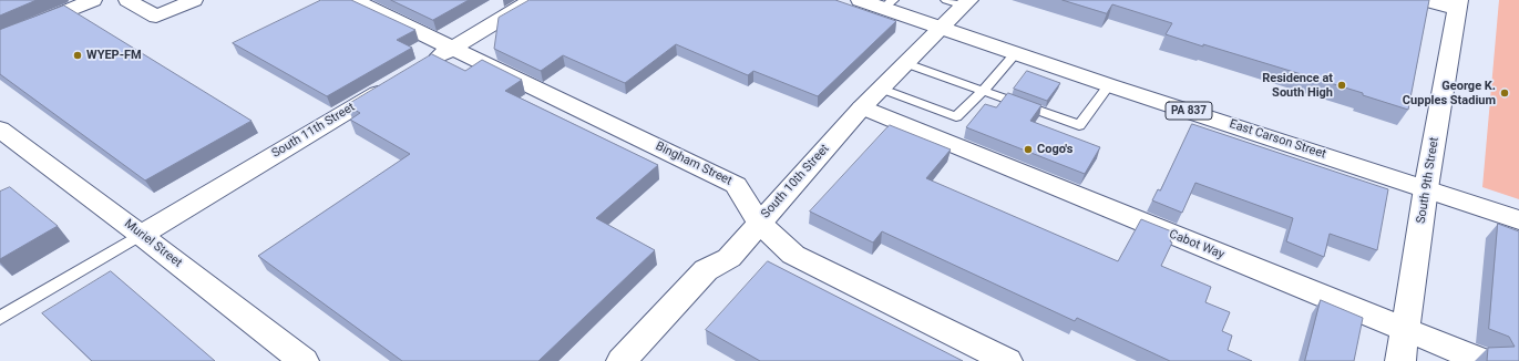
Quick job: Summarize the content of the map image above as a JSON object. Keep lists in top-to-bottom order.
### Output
{
  "streets": {
    "street": [
      "PA 837",
      "South 11th Street",
      "East Carson Street",
      "Bingham Street",
      "South 9th Street",
      "South 10th Street",
      "Muriel Street",
      "Cabot Way"
    ]
  },
  "crossings": [
    ["South 11th Street", "Muriel Street"],
    ["East Carson Street", "South 9th Street"],
    ["East Carson Street", "South 10th Street"],
    ["Bingham Street", "South 10th Street"],
    ["South 9th Street", "Cabot Way"],
    ["South 10th Street", "Cabot Way"]
  ],
  "places": [
    "WYEP-FM",
    "Residence at South High",
    "George K. Cupples Stadium",
    "Cogo's"
  ]
}
